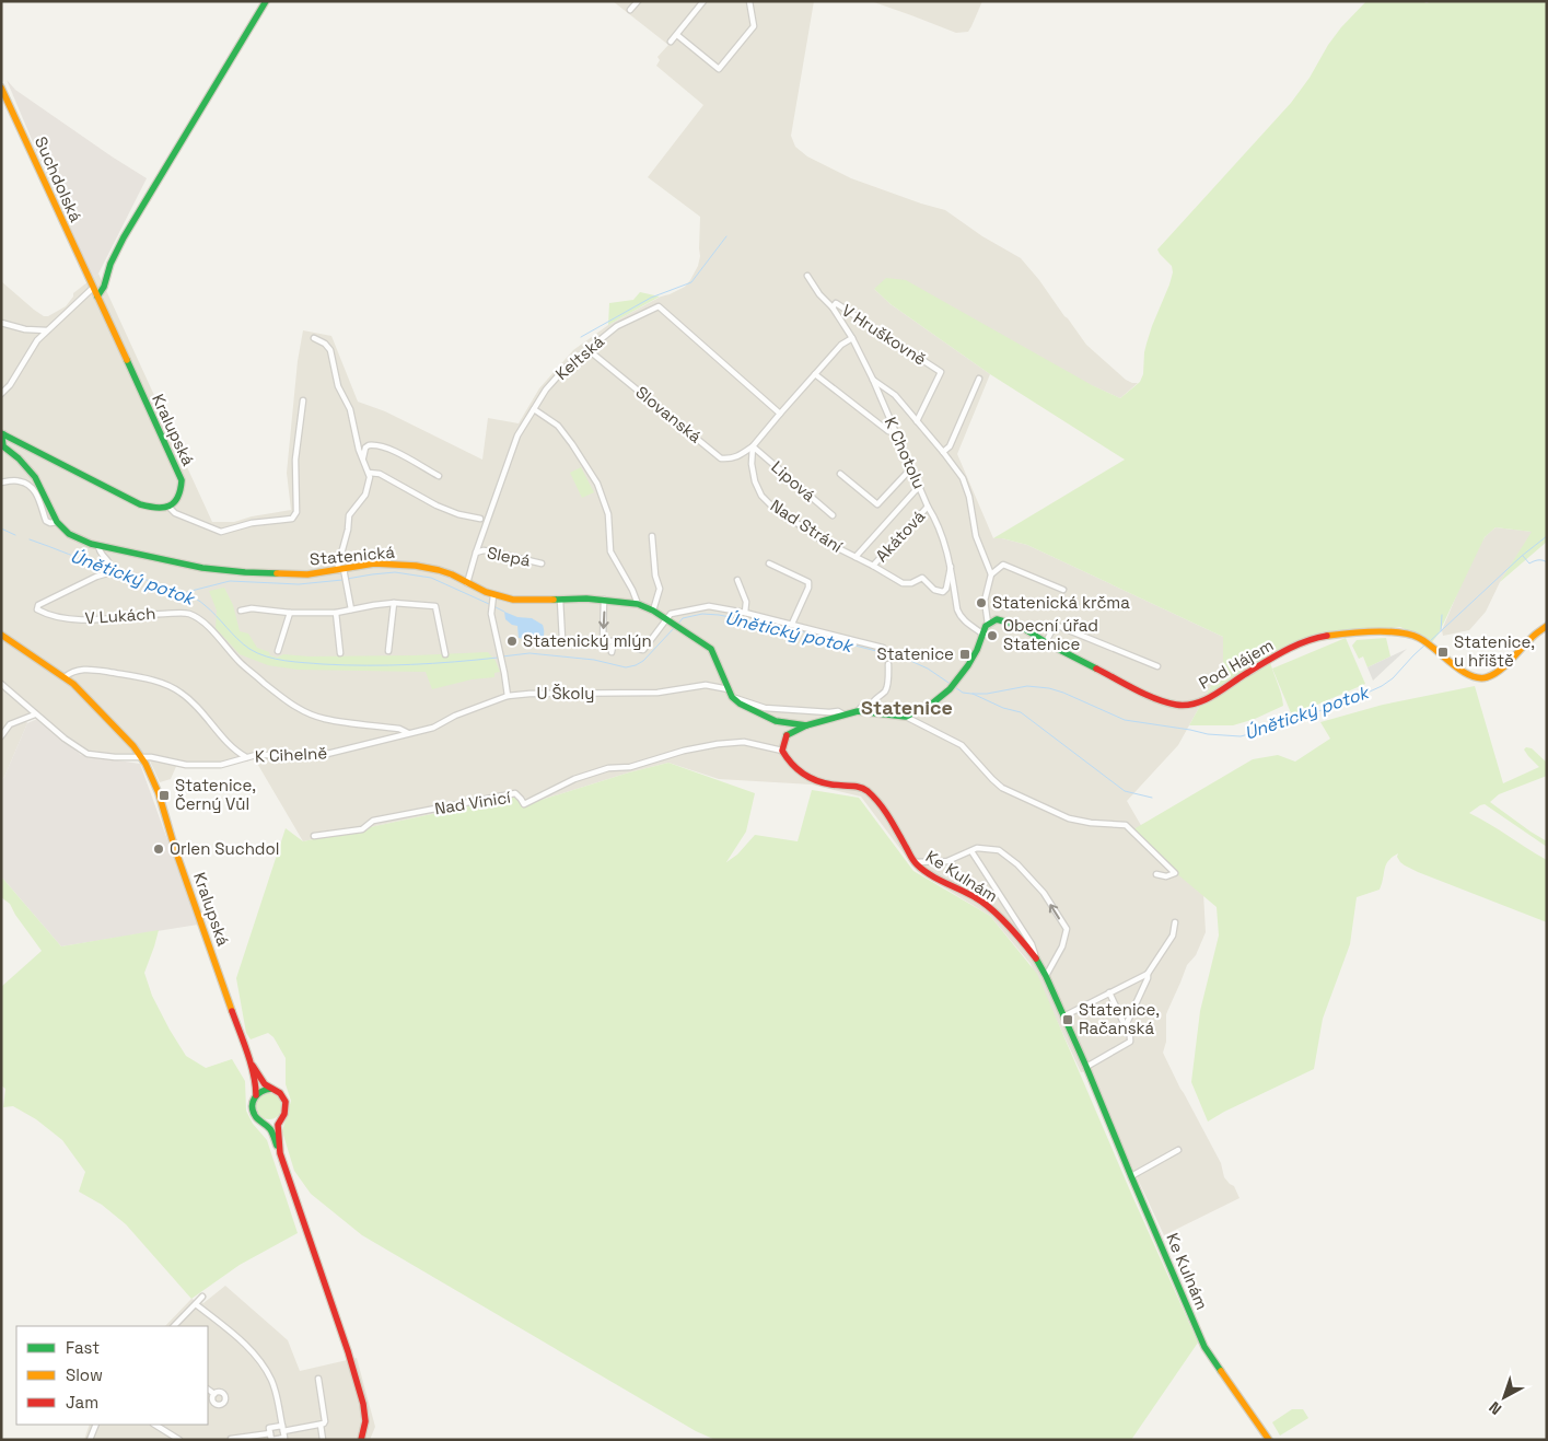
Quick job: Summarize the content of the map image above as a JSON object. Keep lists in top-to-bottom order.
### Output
{
  "streets": {
    "street": [
      "Suchdolská",
      "V Hruškovně",
      "Keltská",
      "Slovanská",
      "Kralupská",
      "K Chotolu",
      "Lipová",
      "Nad Strání",
      "Akátová",
      "Statenická",
      "Slepá",
      "V Lukách",
      "Pod Hájem",
      "U Školy",
      "K Cihelně",
      "Nad Vinicí",
      "Ke Kulnám"
    ]
  },
  "crossings": [
    ["Suchdolská", "Kralupská"],
    ["V Hruškovně", "K Chotolu"],
    ["Keltská", "Slovanská"],
    ["Keltská", "K Chotolu"],
    ["Keltská", "Lipová"],
    ["Keltská", "Nad Strání"],
    ["Keltská", "Statenická"],
    ["Keltská", "Slepá"],
    ["Slovanská", "K Chotolu"],
    ["Slovanská", "Lipová"],
    ["Slovanská", "Nad Strání"],
    ["Kralupská", "K Cihelně"],
    ["K Chotolu", "Lipová"],
    ["K Chotolu", "Nad Strání"],
    ["K Chotolu", "Akátová"],
    ["Lipová", "Nad Strání"],
    ["Nad Strání", "Akátová"],
    ["Statenická", "V Lukách"],
    ["Statenická", "U Školy"],
    ["V Lukách", "U Školy"],
    ["V Lukách", "K Cihelně"],
    ["U Školy", "K Cihelně"],
    ["Nad Vinicí", "Ke Kulnám"]
  ],
  "districts": ["Statenice"],
  "water": ["Únětický potok"],
  "places": {
    "other": [
      "Statenická krčma",
      "Obecní úřad Statenice",
      "Statenický mlýn",
      "Orlen Suchdol"
    ],
    "transit": [
      "Statenice, u hřiště",
      "Statenice",
      "Statenice, Černý Vůl",
      "Statenice, Račanská"
    ]
  },
  "legend": ["Fast", "Slow", "Jam"],
  "north": "bottom left"
}
